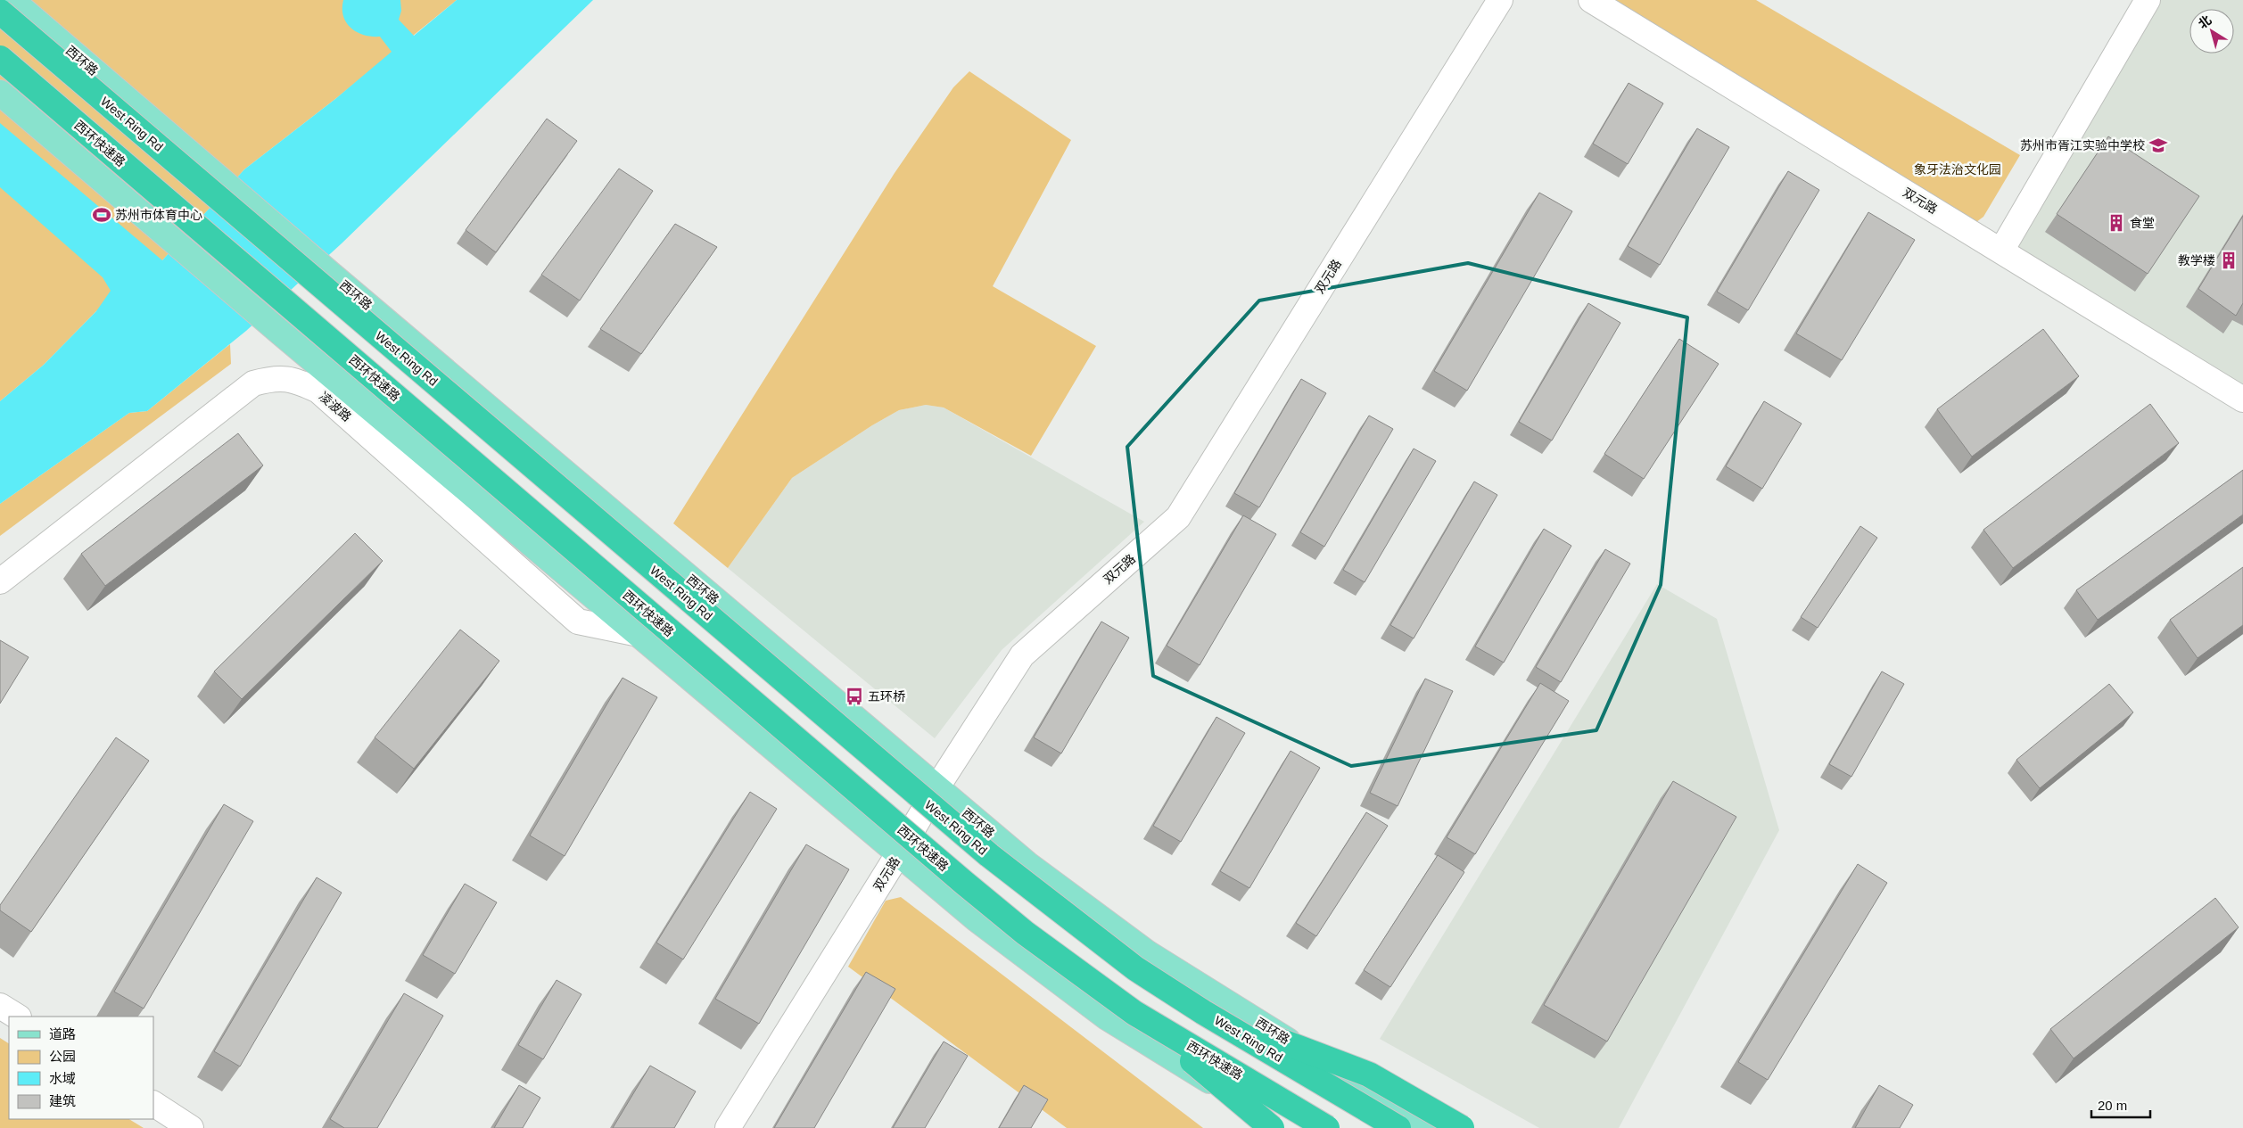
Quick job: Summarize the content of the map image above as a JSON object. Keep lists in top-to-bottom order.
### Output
{
  "streets": {
    "highway": ["West Ring Rd", "西环快速路"],
    "main road": ["西环路"],
    "street": ["双元路", "凌波路"]
  },
  "crossings": [
    ["西环路", "双元路"]
  ],
  "parks": ["象牙法治文化园"],
  "places": {
    "school or university": ["苏州市胥江实验中学校"],
    "sports": ["苏州市体育中心"],
    "building": ["食堂", "教学楼"],
    "bus stop": ["五环桥"]
  },
  "legend": [
    "道路",
    "公园",
    "水域",
    "建筑"
  ],
  "scale_bar": "20 m",
  "north": "top left"
}
